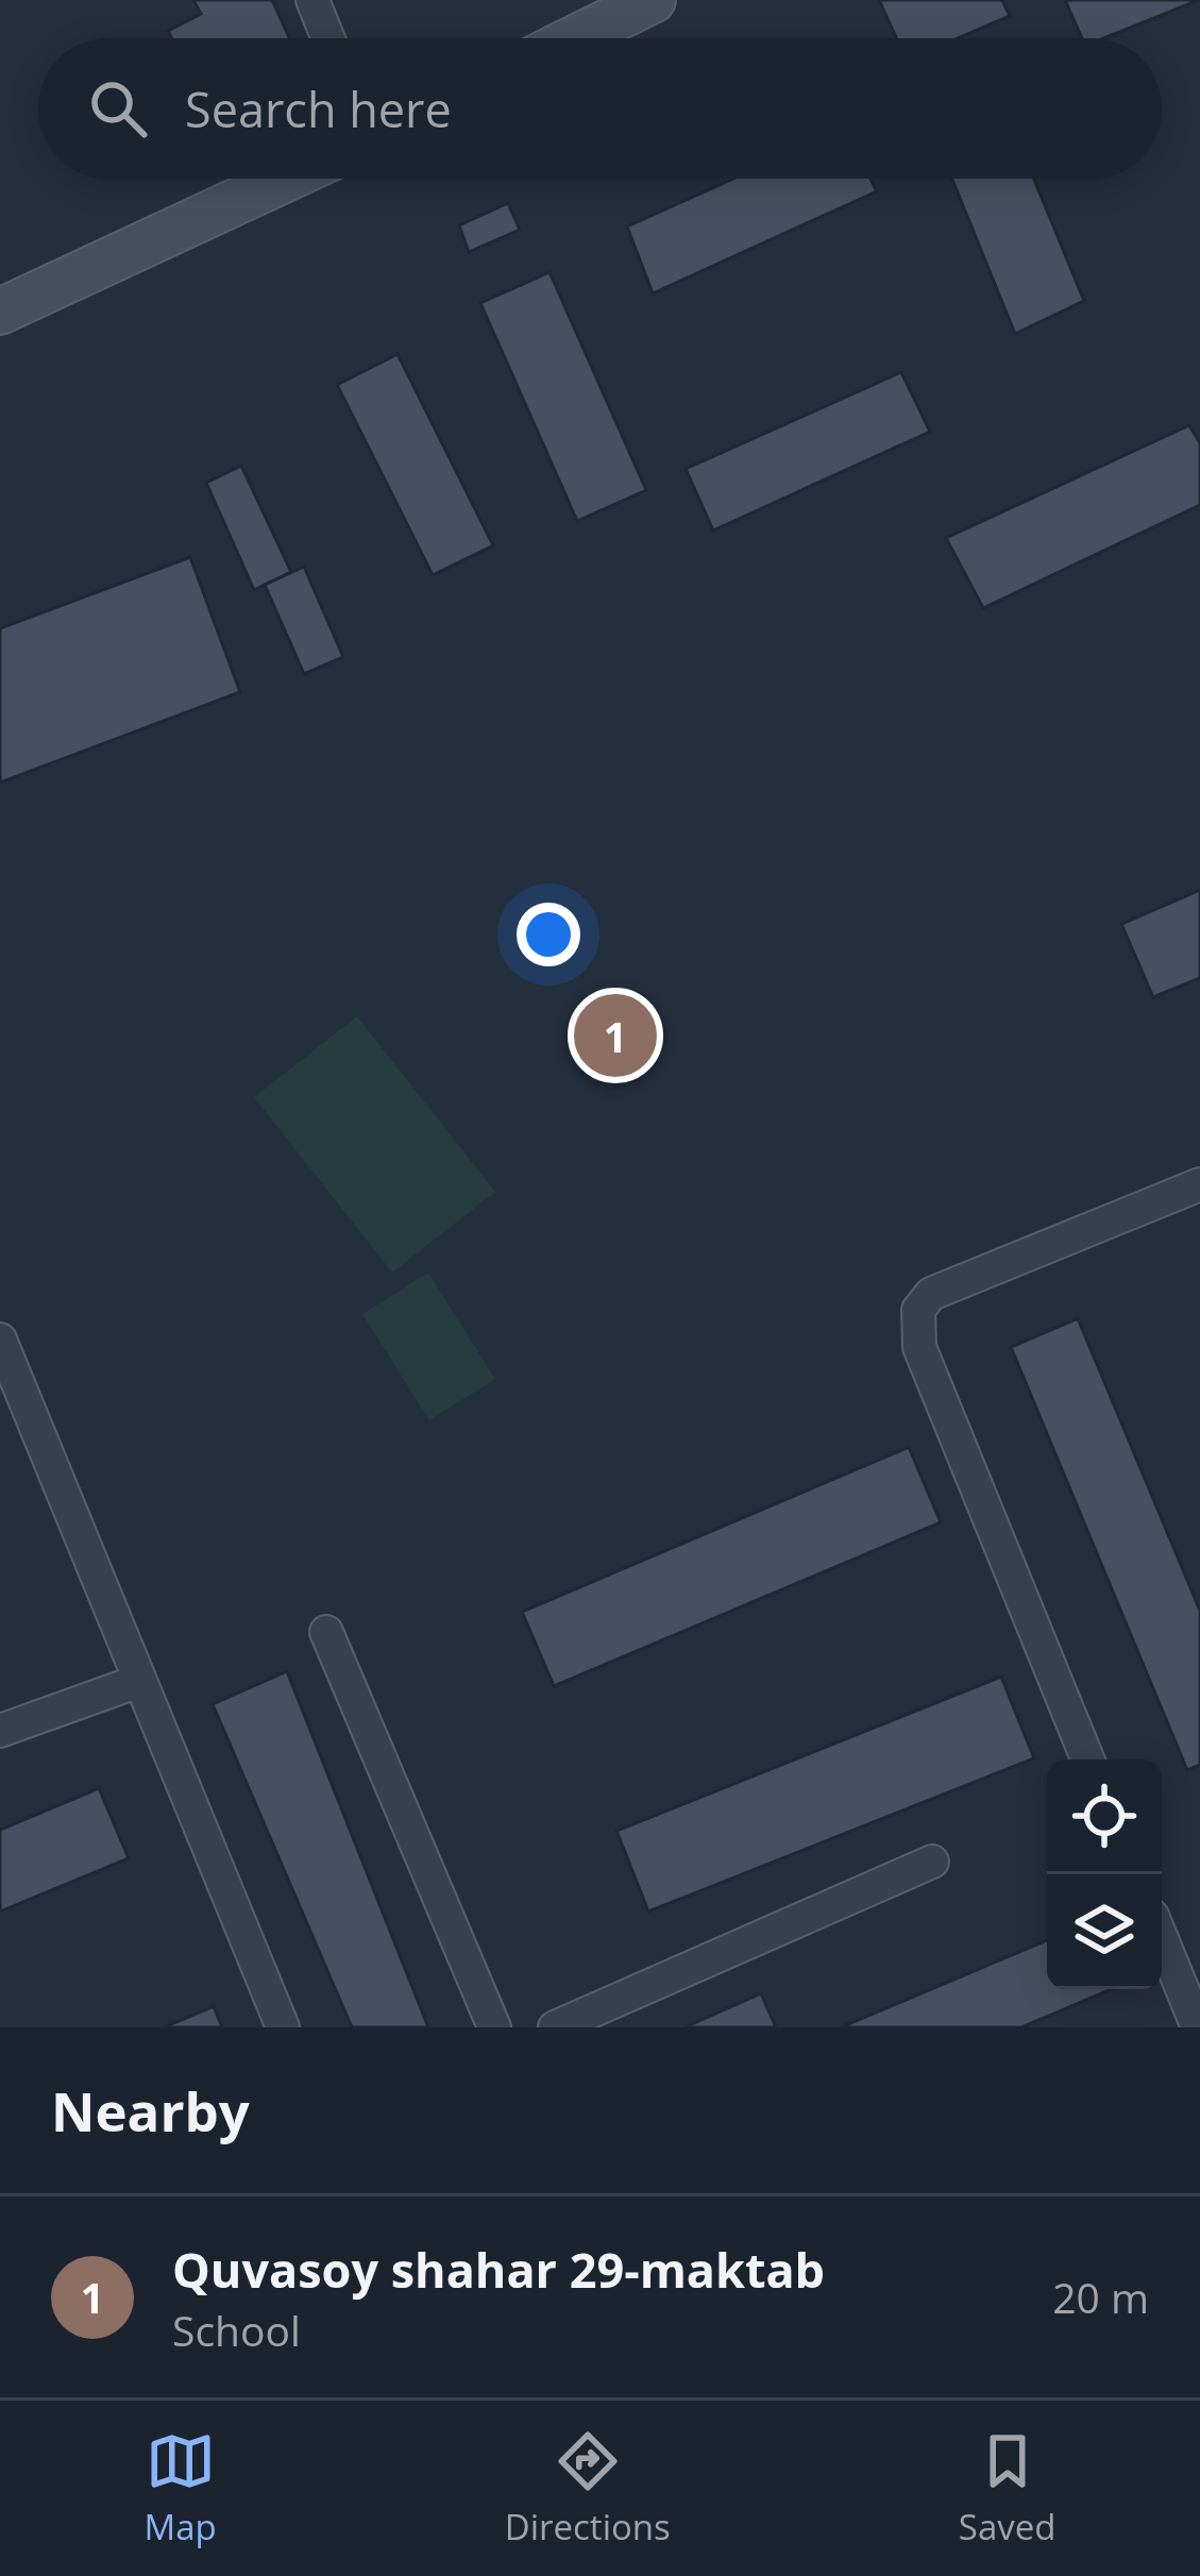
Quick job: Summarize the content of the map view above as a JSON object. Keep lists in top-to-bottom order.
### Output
{
  "page": {
    "search": "Search here",
    "pins": "1",
    "heading": "Nearby",
    "list": [
      {
        "mark": "1",
        "name": "Quvasoy shahar 29-maktab",
        "note": "School",
        "value": "20 m"
      }
    ],
    "nav": ["Map", "Directions", "Saved"]
  }
}
